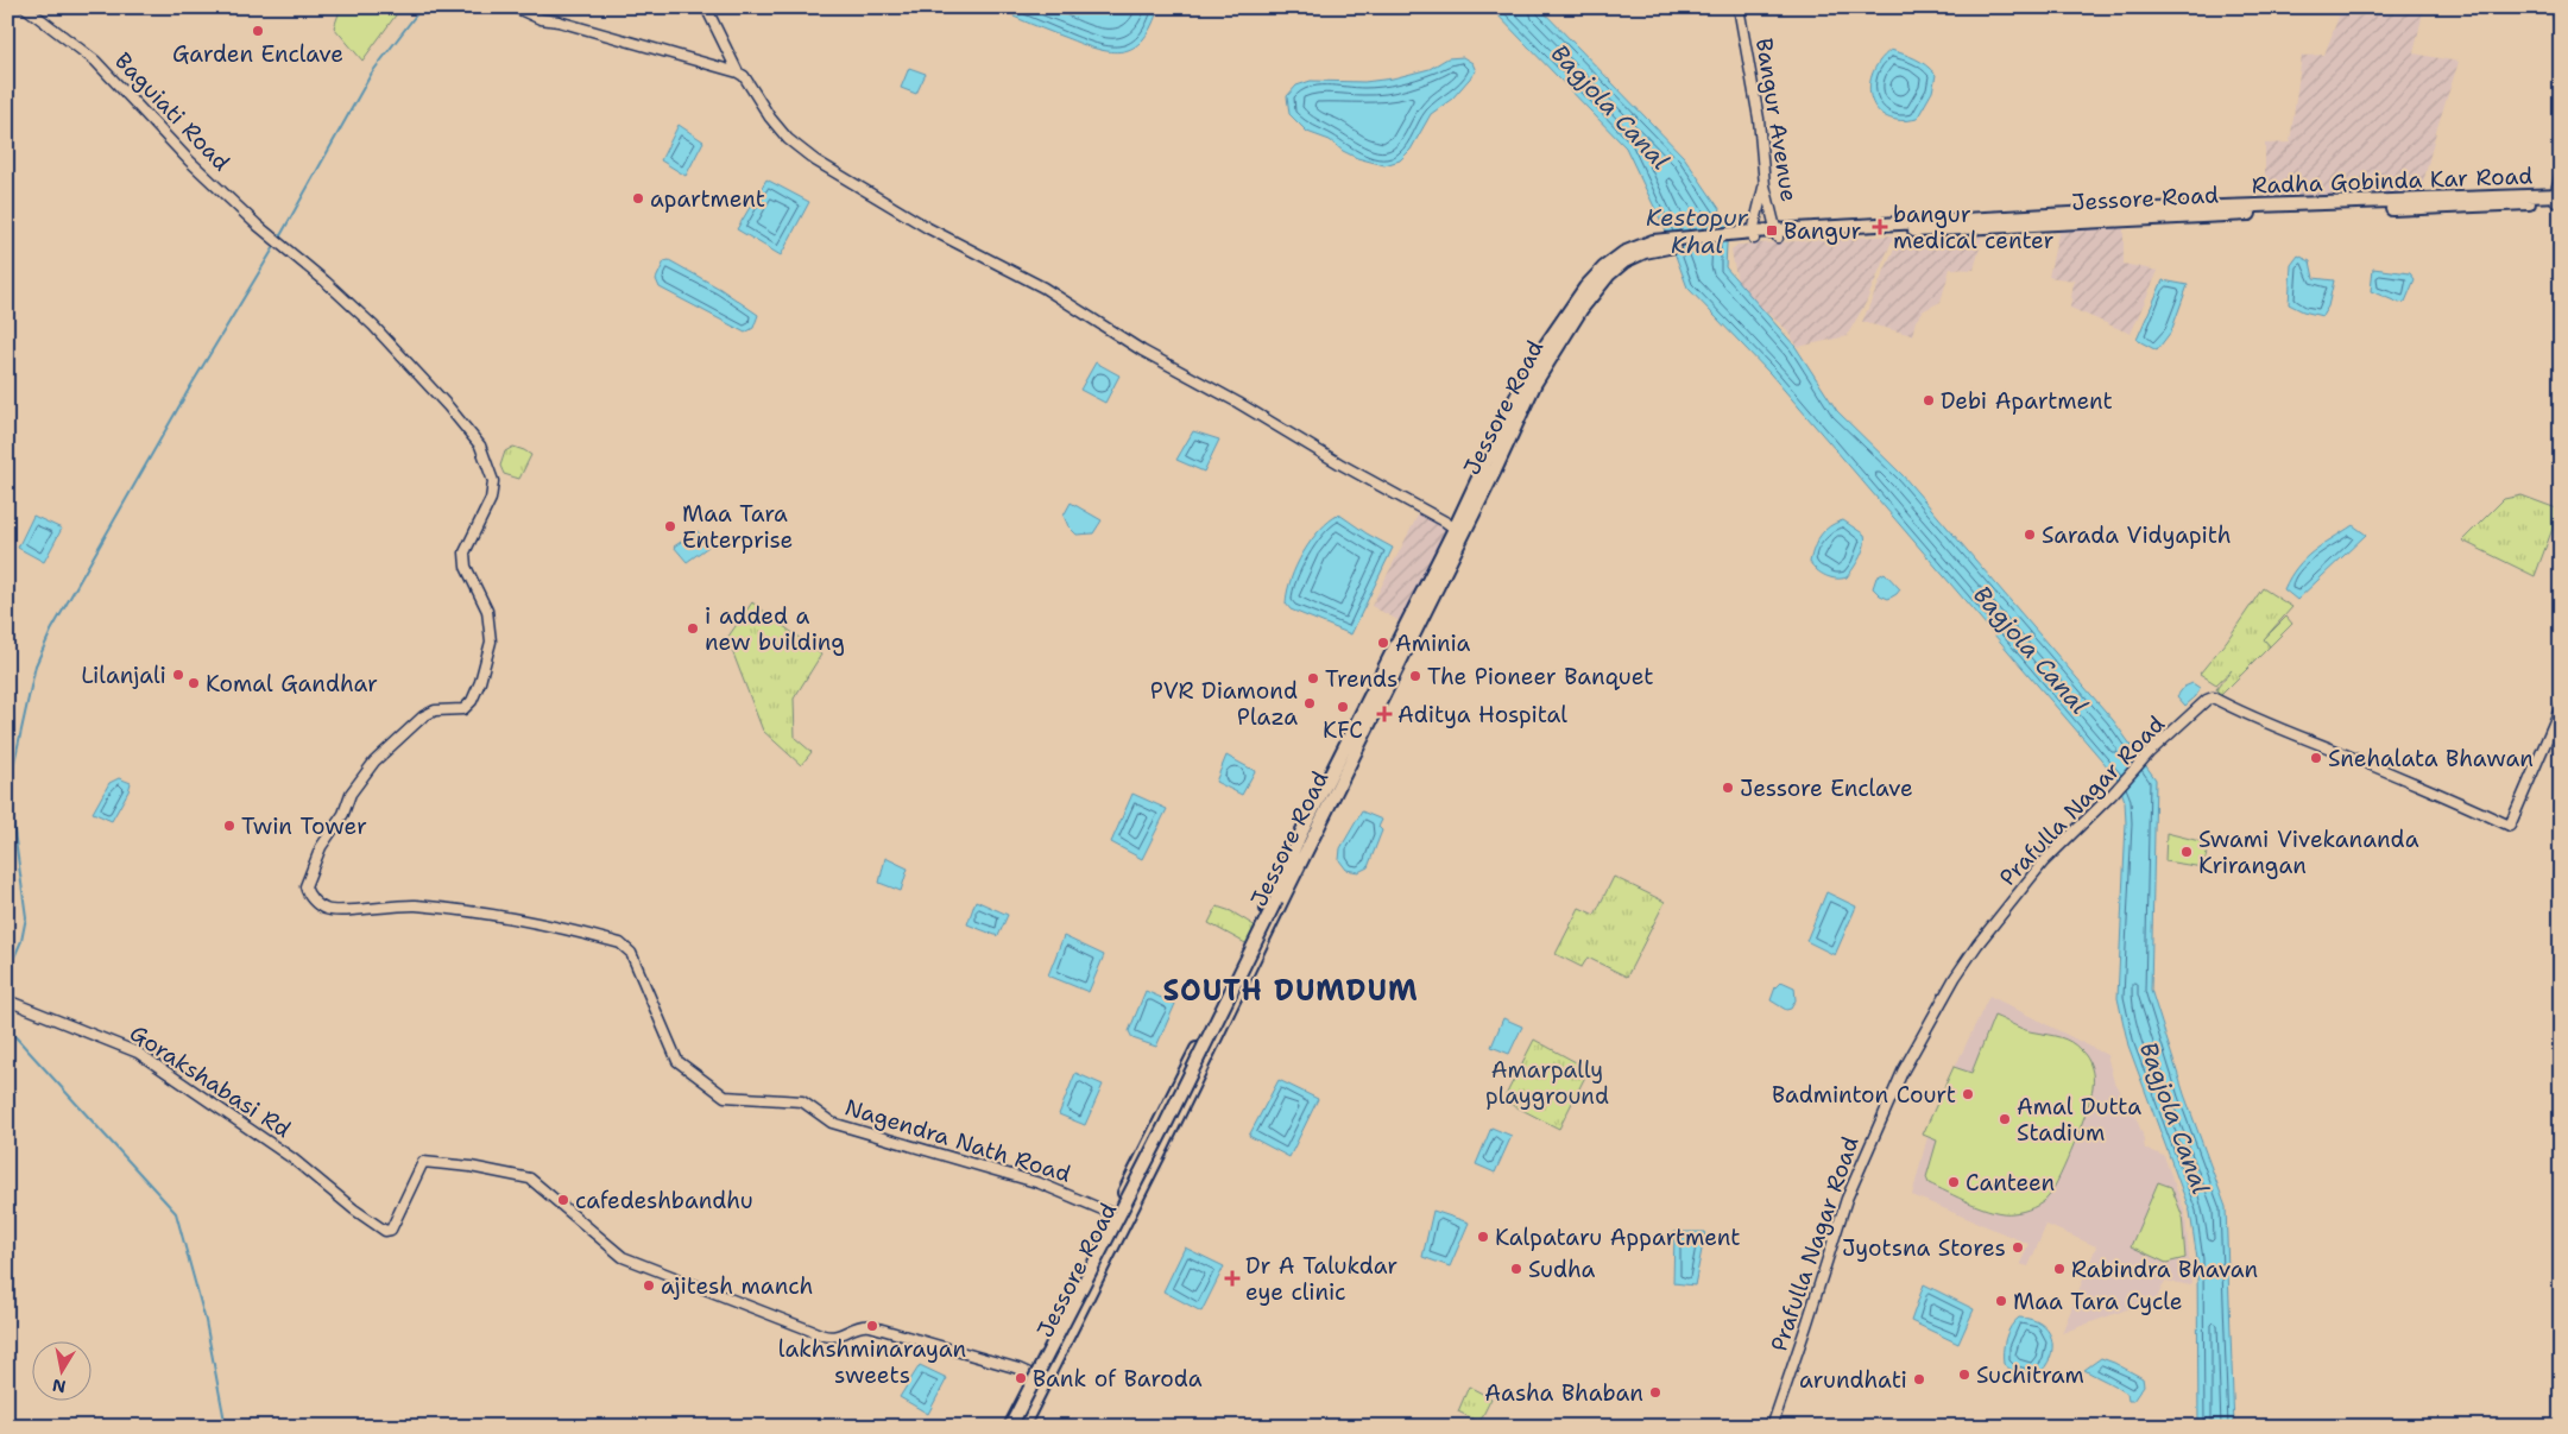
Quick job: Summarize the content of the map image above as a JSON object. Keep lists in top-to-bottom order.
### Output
{
  "streets": {
    "main road": ["Radha Gobinda Kar Road", "Jessore Road"],
    "street": [
      "Baguiati Road",
      "Bangur Avenue",
      "Prafulla Nagar Road",
      "Gorakshabasi Rd",
      "Nagendra Nath Road"
    ]
  },
  "crossings": [
    ["Baguiati Road", "Nagendra Nath Road"],
    ["Bangur Avenue", "Radha Gobinda Kar Road"],
    ["Radha Gobinda Kar Road", "Jessore Road"],
    ["Jessore Road", "Gorakshabasi Rd"],
    ["Jessore Road", "Nagendra Nath Road"]
  ],
  "districts": ["SOUTH DUMDUM"],
  "water": ["Bagjola Canal", "Kestopur Khal"],
  "parks": ["Amarpally playground"],
  "places": {
    "other": [
      "Garden Enclave",
      "apartment",
      "Debi Apartment",
      "Maa Tara Enterprise",
      "Sarada Vidyapith",
      "i added a new building",
      "Aminia",
      "Lilanjali",
      "The Pioneer Banquet",
      "Trends",
      "Komal Gandhar",
      "PVR Diamond Plaza",
      "KFC",
      "Snehalata Bhawan",
      "Jessore Enclave",
      "Twin Tower",
      "Swami Vivekananda Krirangan",
      "Badminton Court",
      "Amal Dutta Stadium",
      "Canteen",
      "cafedeshbandhu",
      "Kalpataru Appartment",
      "Jyotsna Stores",
      "Sudha",
      "Rabindra Bhavan",
      "ajitesh manch",
      "Maa Tara Cycle",
      "lakhshminarayan sweets",
      "Suchitram",
      "Bank of Baroda",
      "arundhati",
      "Aasha Bhaban"
    ],
    "health": ["bangur medical center", "Aditya Hospital", "Dr A Talukdar eye clinic"],
    "transit": ["Bangur"]
  },
  "north": "bottom"
}
